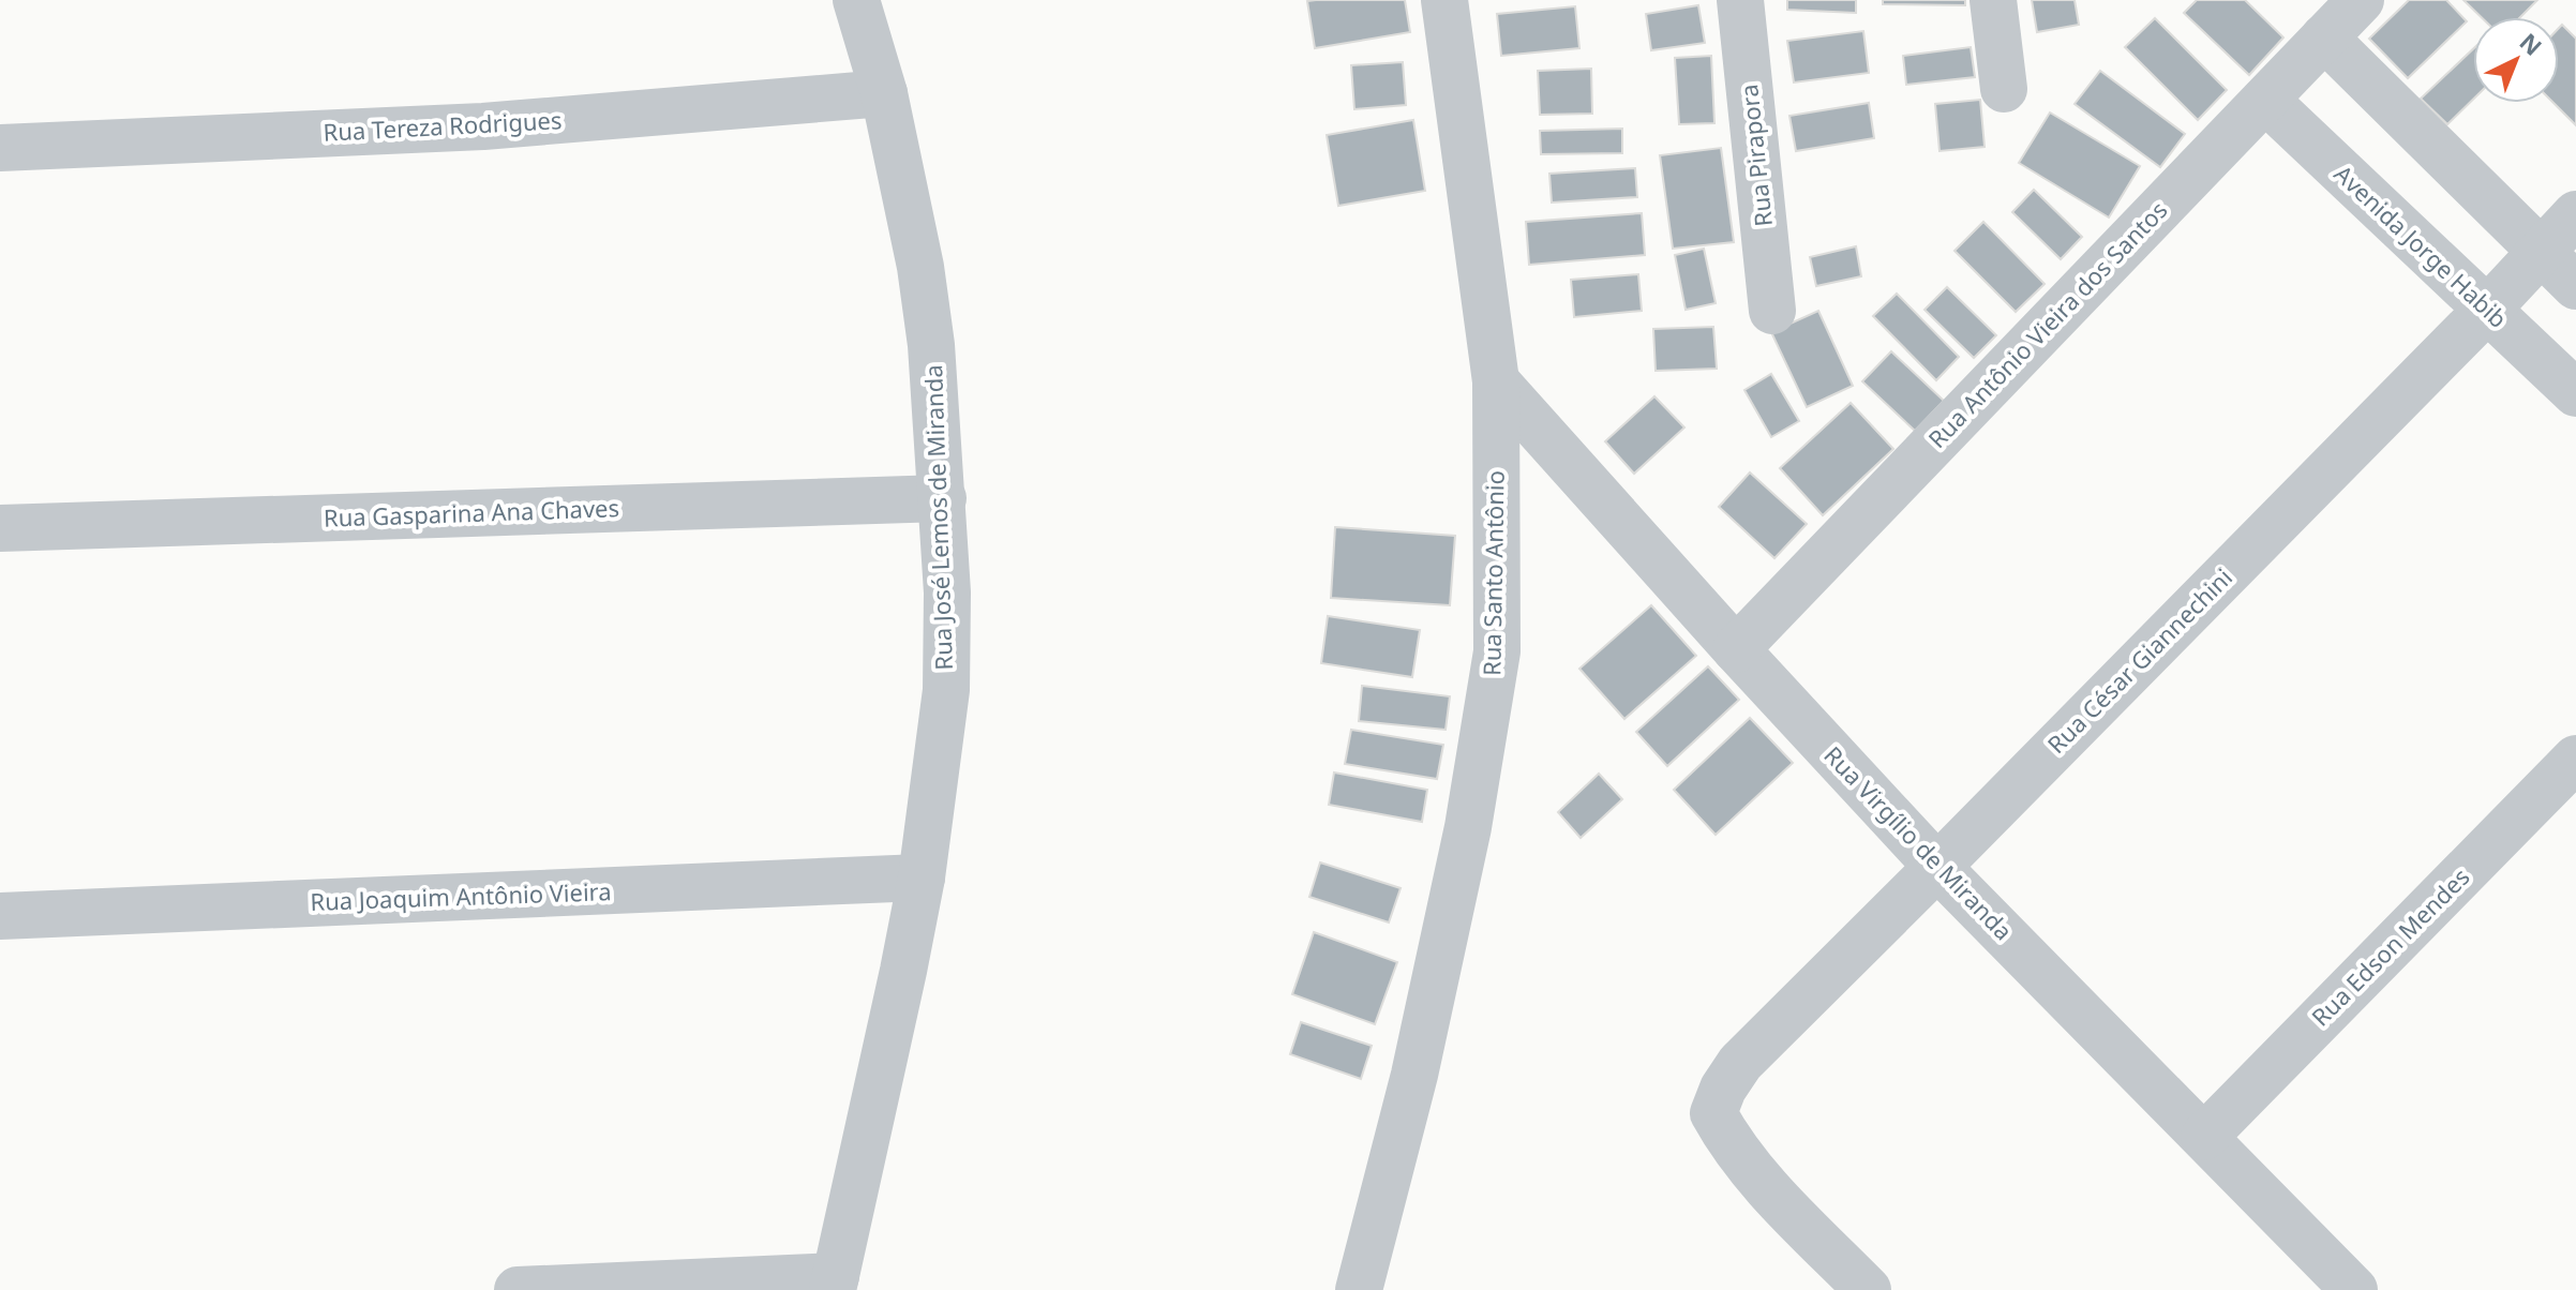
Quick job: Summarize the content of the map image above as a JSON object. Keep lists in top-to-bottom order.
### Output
{
  "streets": {
    "street": [
      "Rua Tereza Rodrigues",
      "Rua Pirapora",
      "Avenida Jorge Habib",
      "Rua Antônio Vieira dos Santos",
      "Rua Gasparina Ana Chaves",
      "Rua José Lemos de Miranda",
      "Rua Santo Antônio",
      "Rua César Giannechini",
      "Rua Virgílio de Miranda",
      "Rua Joaquim Antônio Vieira",
      "Rua Edson Mendes"
    ]
  },
  "crossings": [
    ["Rua Tereza Rodrigues", "Rua José Lemos de Miranda"],
    ["Avenida Jorge Habib", "Rua Antônio Vieira dos Santos"],
    ["Avenida Jorge Habib", "Rua César Giannechini"],
    ["Rua Antônio Vieira dos Santos", "Rua Virgílio de Miranda"],
    ["Rua Gasparina Ana Chaves", "Rua José Lemos de Miranda"],
    ["Rua José Lemos de Miranda", "Rua Joaquim Antônio Vieira"],
    ["Rua Santo Antônio", "Rua Virgílio de Miranda"],
    ["Rua César Giannechini", "Rua Virgílio de Miranda"],
    ["Rua Virgílio de Miranda", "Rua Edson Mendes"]
  ],
  "north": "top right"
}
